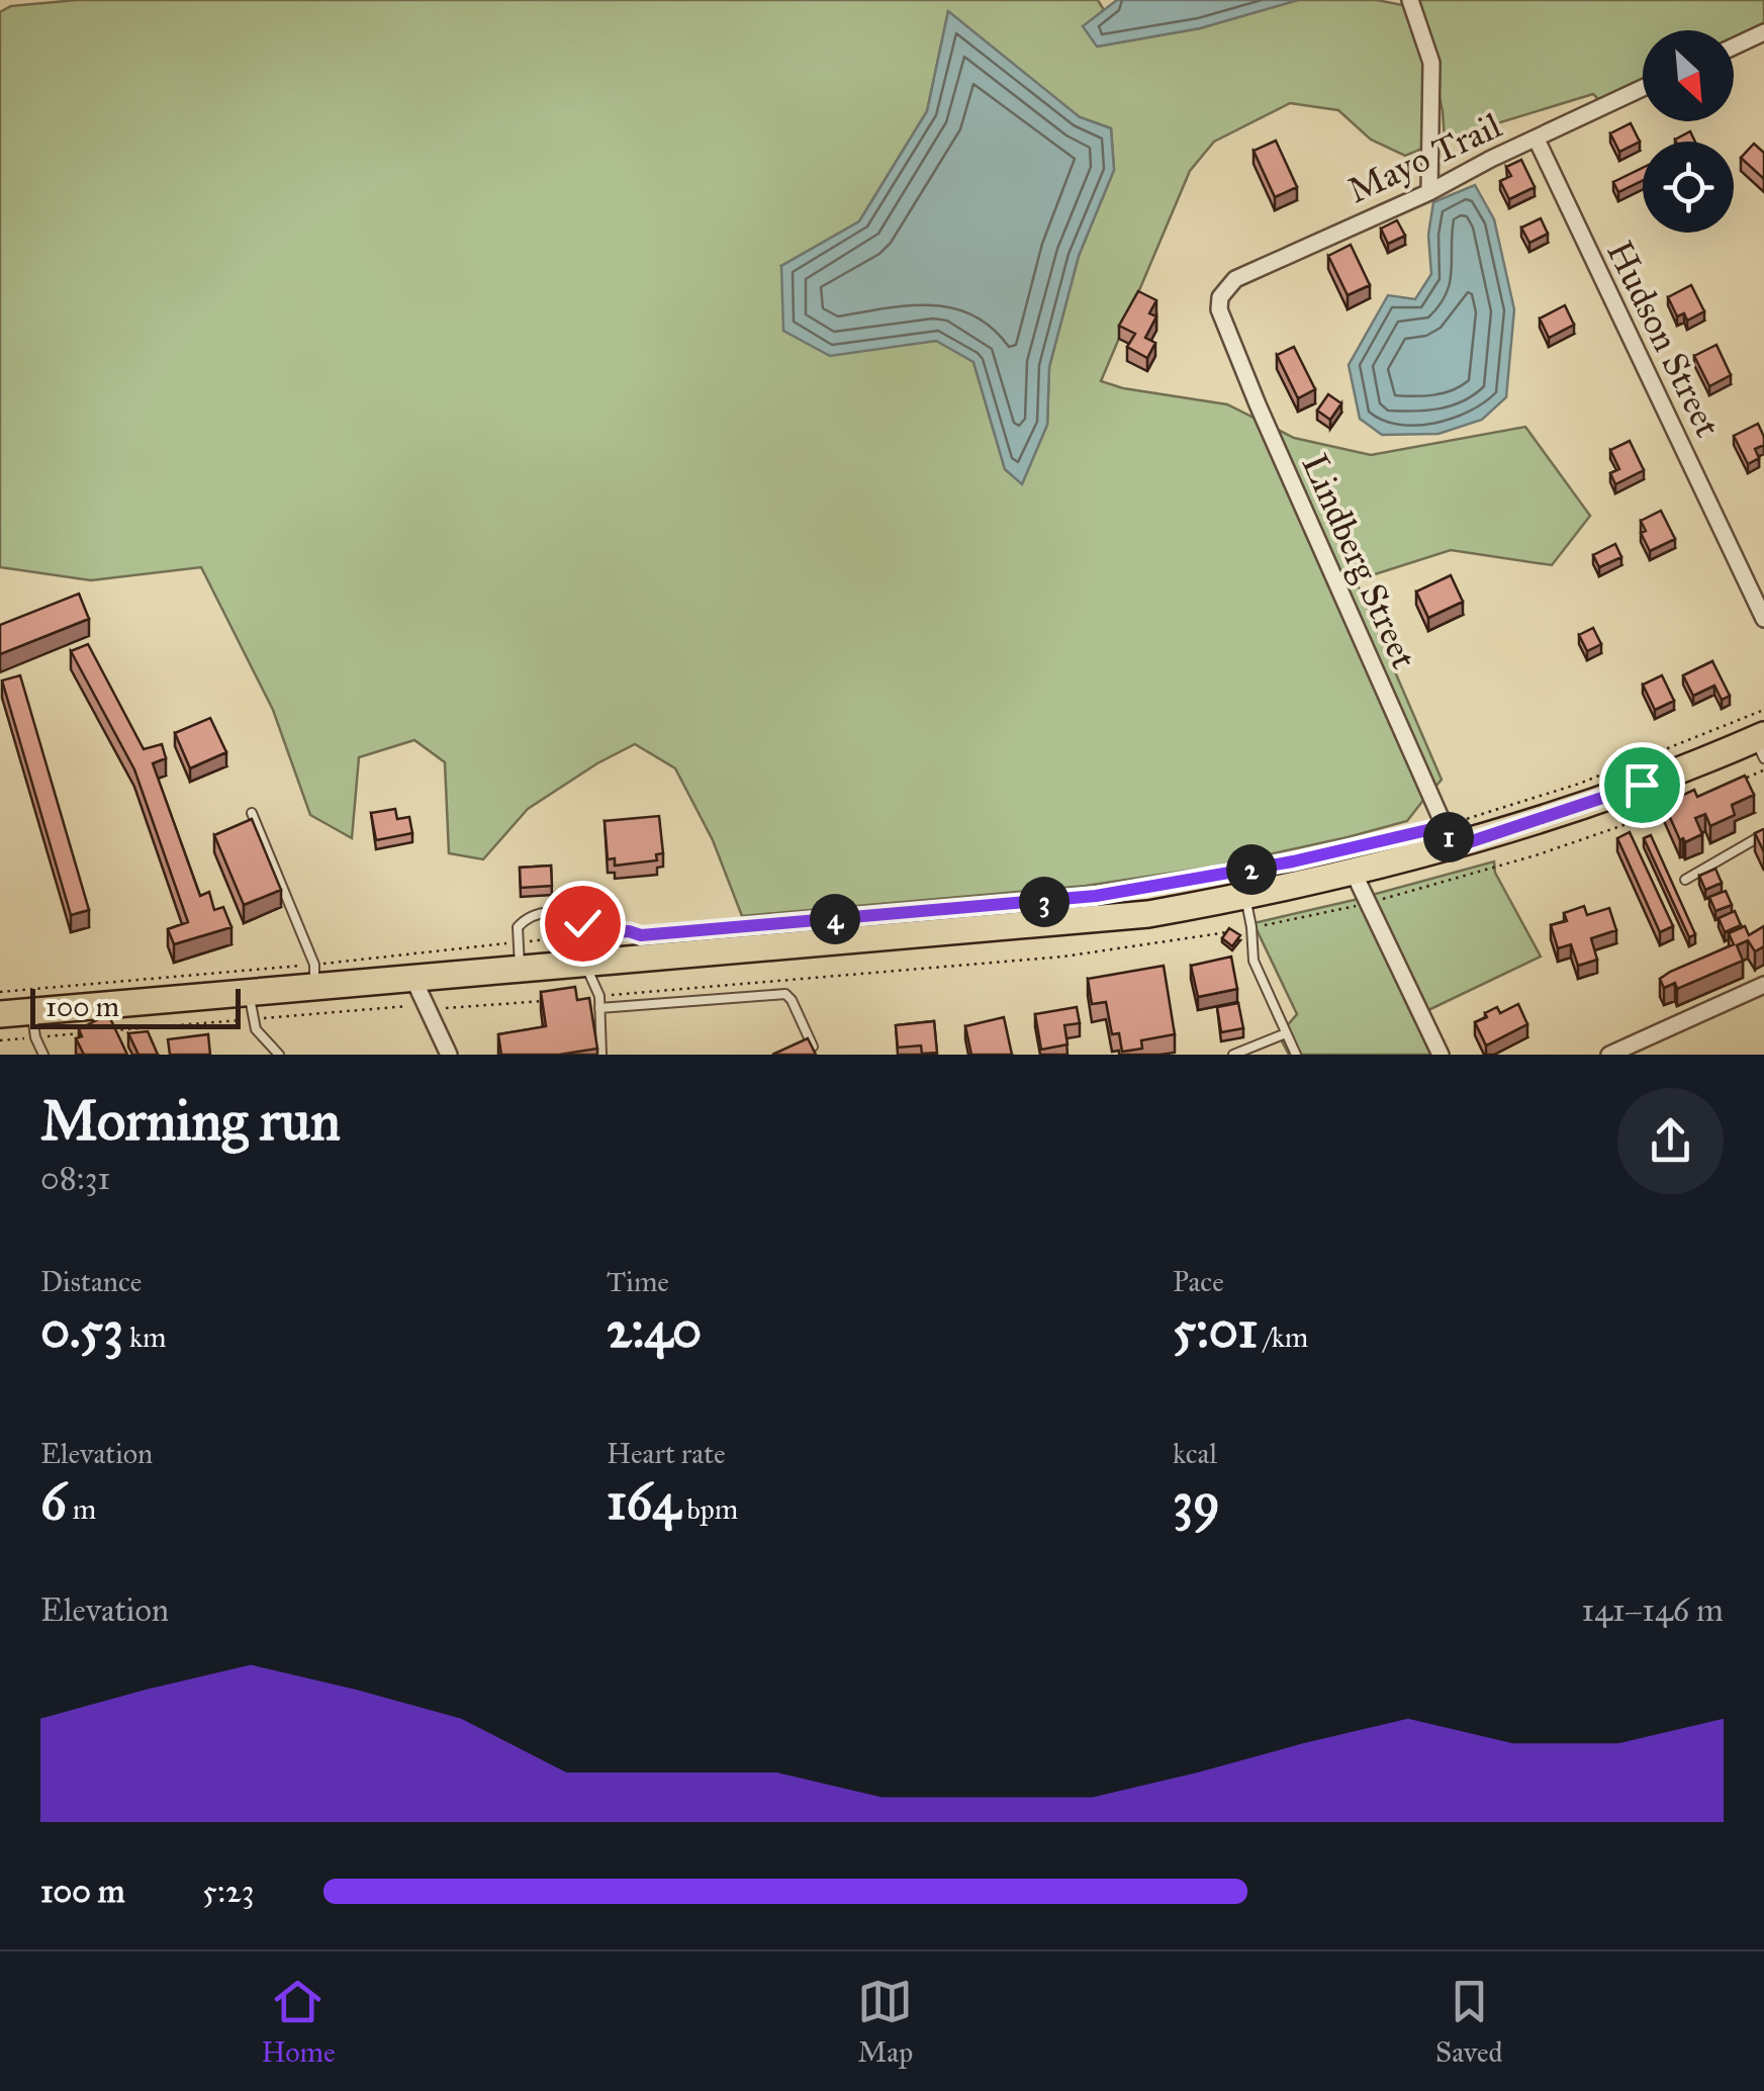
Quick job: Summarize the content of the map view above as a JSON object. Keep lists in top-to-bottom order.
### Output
{
  "streets": {
    "street": ["Mayo Trail", "Hudson Street", "Lindberg Street"]
  },
  "crossings": [
    ["Mayo Trail", "Hudson Street"],
    ["Mayo Trail", "Lindberg Street"]
  ],
  "scale_bar": "100 m",
  "north": "bottom right",
  "page": {
    "pins": [
      "1",
      "2",
      "3",
      "4"
    ],
    "scale": "100 m",
    "heading": ["Morning run", "08:31"],
    "stats": [
      ["Distance", "0.53 km"],
      ["Time", "2:40"],
      ["Pace", "5:01 /km"],
      ["Elevation", "6 m"],
      ["Heart rate", "164 bpm"],
      ["kcal", "39"]
    ],
    "chart": ["Elevation", "141–146 m"],
    "list": [
      {
        "name": "100 m",
        "note": "5:23"
      }
    ],
    "tabs": ["Home", "Map", "Saved"]
  }
}
